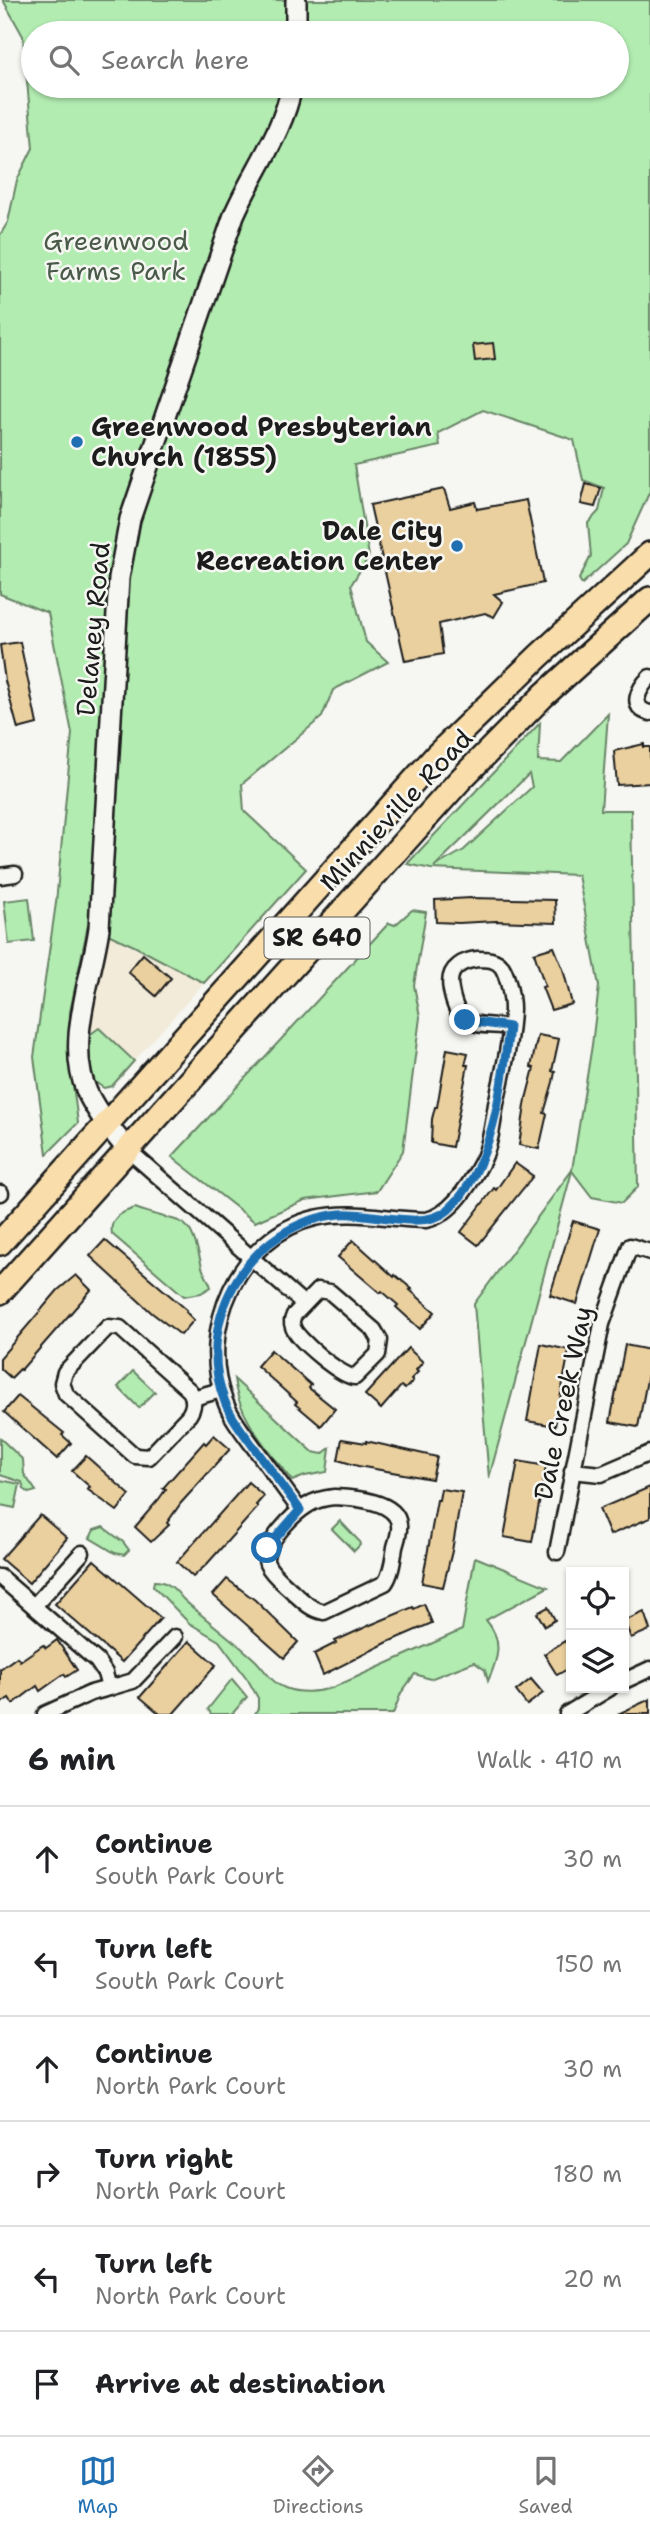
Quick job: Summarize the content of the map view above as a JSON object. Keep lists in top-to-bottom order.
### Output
{
  "streets": {
    "main road": ["Minnieville Road", "SR 640"],
    "street": ["Delaney Road", "Dale Creek Way"]
  },
  "crossings": [
    ["Delaney Road", "Minnieville Road"]
  ],
  "parks": ["Greenwood Farms Park"],
  "places": ["Greenwood Presbyterian Church (1855)", "Dale City Recreation Center"],
  "page": {
    "search": "Search here",
    "heading": ["6 min", "Walk · 410 m"],
    "list": [
      ["Continue", "South Park Court", "30 m"],
      ["Turn left", "South Park Court", "150 m"],
      ["Continue", "North Park Court", "30 m"],
      ["Turn right", "North Park Court", "180 m"],
      ["Turn left", "North Park Court", "20 m"],
      "Arrive at destination"
    ],
    "nav": ["Map", "Directions", "Saved"]
  }
}
